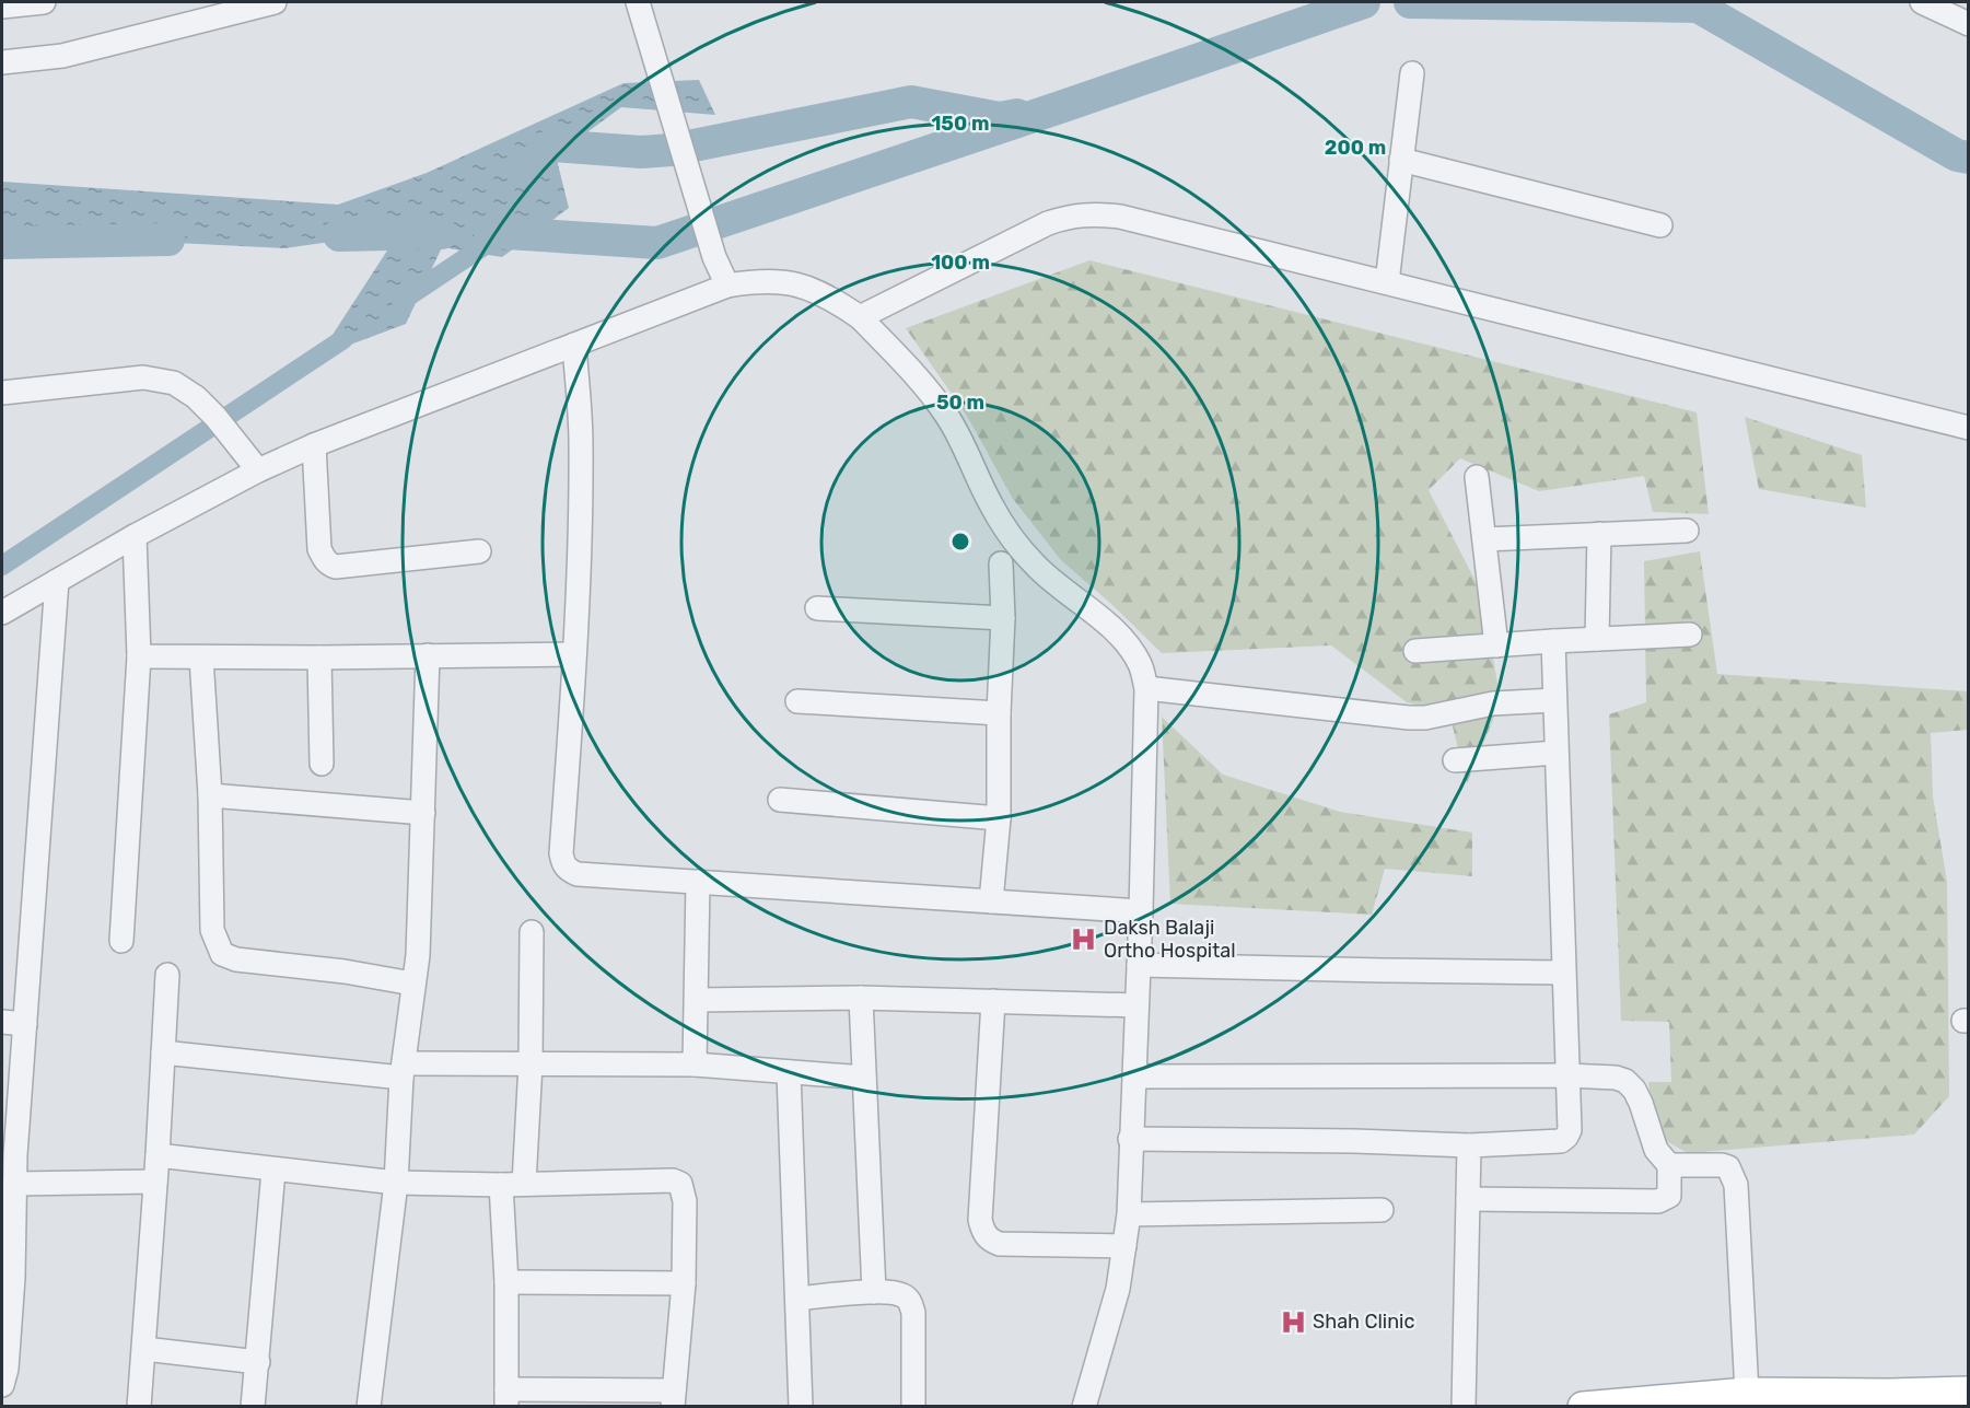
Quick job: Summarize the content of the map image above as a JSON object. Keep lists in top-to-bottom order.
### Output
{
  "places": {
    "hospital": ["Daksh Balaji Ortho Hospital", "Shah Clinic"]
  },
  "rings": [
    "150 m",
    "200 m",
    "100 m",
    "50 m"
  ]
}
